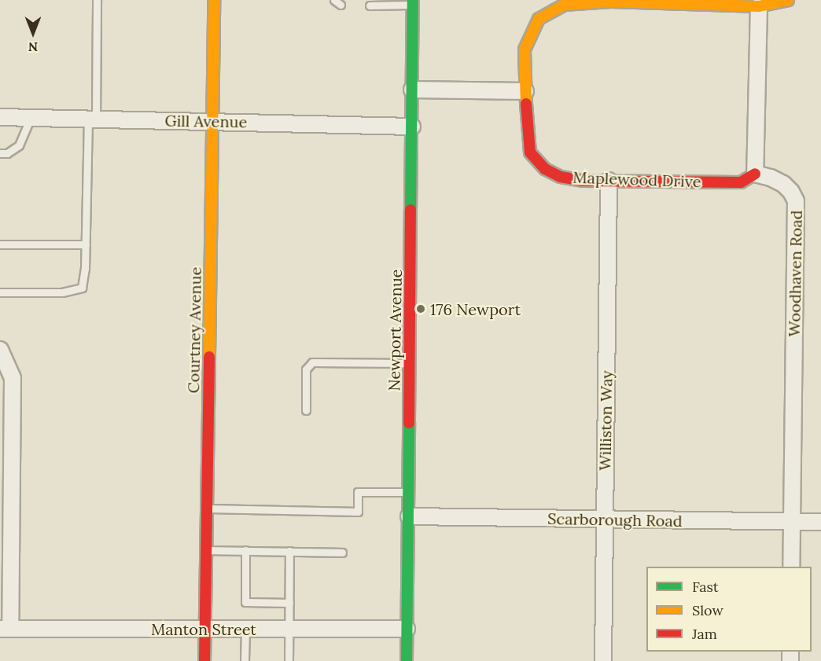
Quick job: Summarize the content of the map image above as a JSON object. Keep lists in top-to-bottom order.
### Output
{
  "streets": {
    "street": [
      "Gill Avenue",
      "Maplewood Drive",
      "Woodhaven Road",
      "Courtney Avenue",
      "Newport Avenue",
      "Williston Way",
      "Scarborough Road",
      "Manton Street"
    ]
  },
  "crossings": [
    ["Gill Avenue", "Courtney Avenue"],
    ["Gill Avenue", "Newport Avenue"],
    ["Maplewood Drive", "Woodhaven Road"],
    ["Maplewood Drive", "Williston Way"],
    ["Woodhaven Road", "Scarborough Road"],
    ["Courtney Avenue", "Manton Street"],
    ["Newport Avenue", "Scarborough Road"],
    ["Newport Avenue", "Manton Street"],
    ["Williston Way", "Scarborough Road"]
  ],
  "places": ["176 Newport"],
  "legend": ["Fast", "Slow", "Jam"],
  "north": "bottom"
}
